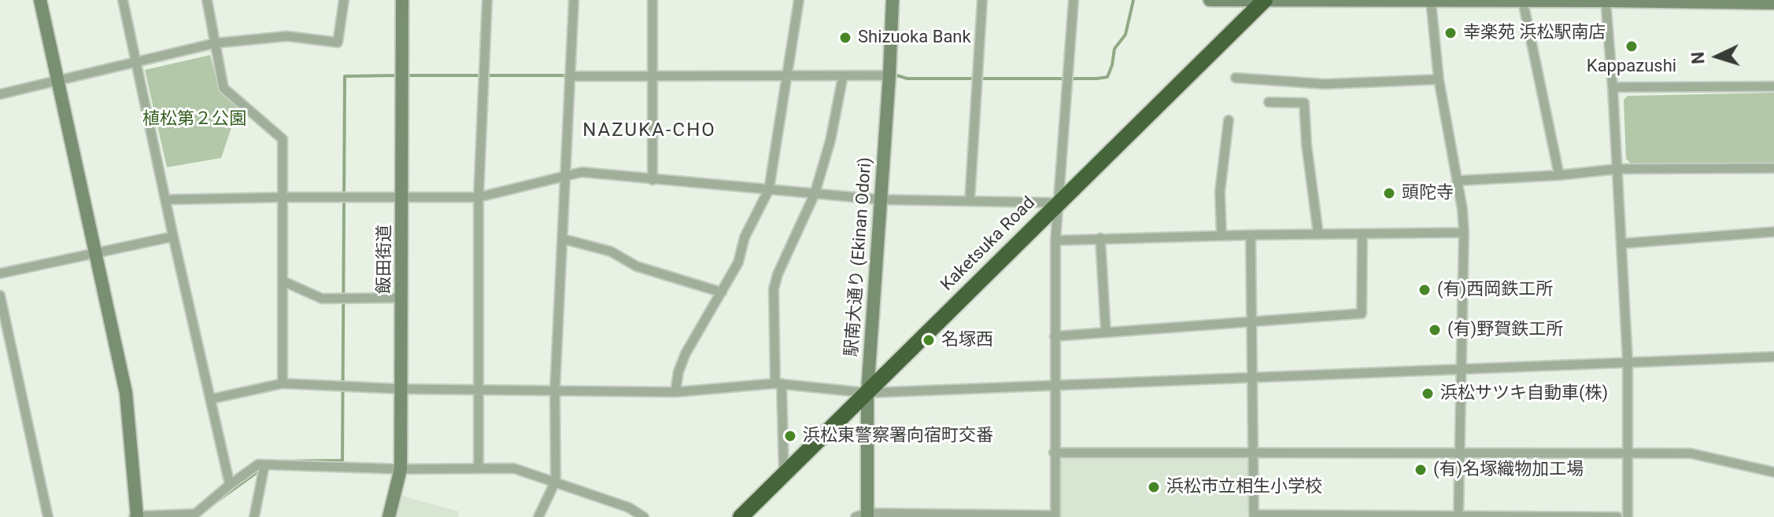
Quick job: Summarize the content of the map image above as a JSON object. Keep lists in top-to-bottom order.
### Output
{
  "streets": {
    "highway": ["Kaketsuka Road"],
    "street": ["駅南大通り (Ekinan Odori)", "飯田街道"]
  },
  "crossings": [
    ["Kaketsuka Road", "駅南大通り (Ekinan Odori)"]
  ],
  "districts": ["NAZUKA-CHO"],
  "parks": ["植松第２公園"],
  "places": [
    "幸楽苑 浜松駅南店",
    "Shizuoka Bank",
    "Kappazushi",
    "頭陀寺",
    "(有)西岡鉄工所",
    "(有)野賀鉄工所",
    "名塚西",
    "浜松サツキ自動車(株)",
    "浜松東警察署向宿町交番",
    "(有)名塚織物加工場",
    "浜松市立相生小学校"
  ],
  "north": "left"
}
